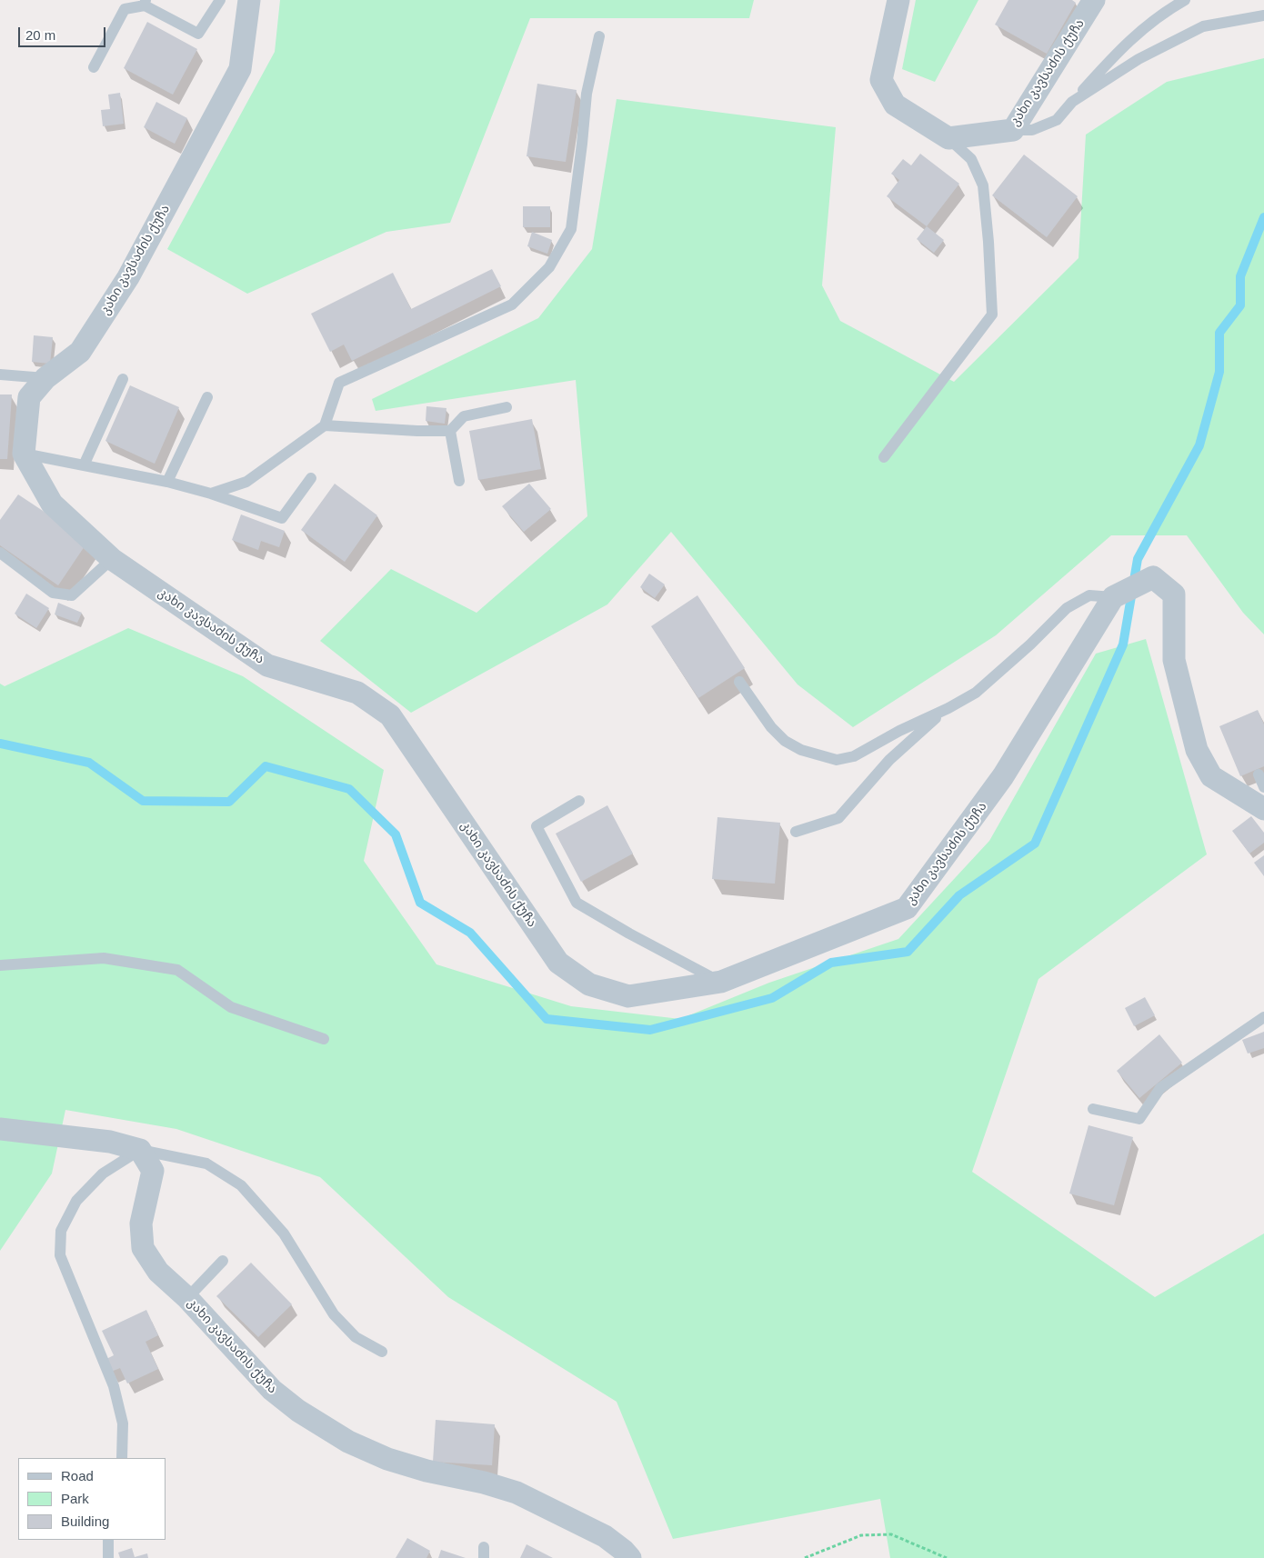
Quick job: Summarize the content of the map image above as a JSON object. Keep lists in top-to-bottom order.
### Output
{
  "streets": {
    "street": ["კახი კავსაძის ქუჩა"]
  },
  "legend": ["Road", "Park", "Building"],
  "scale_bar": "20 m"
}
